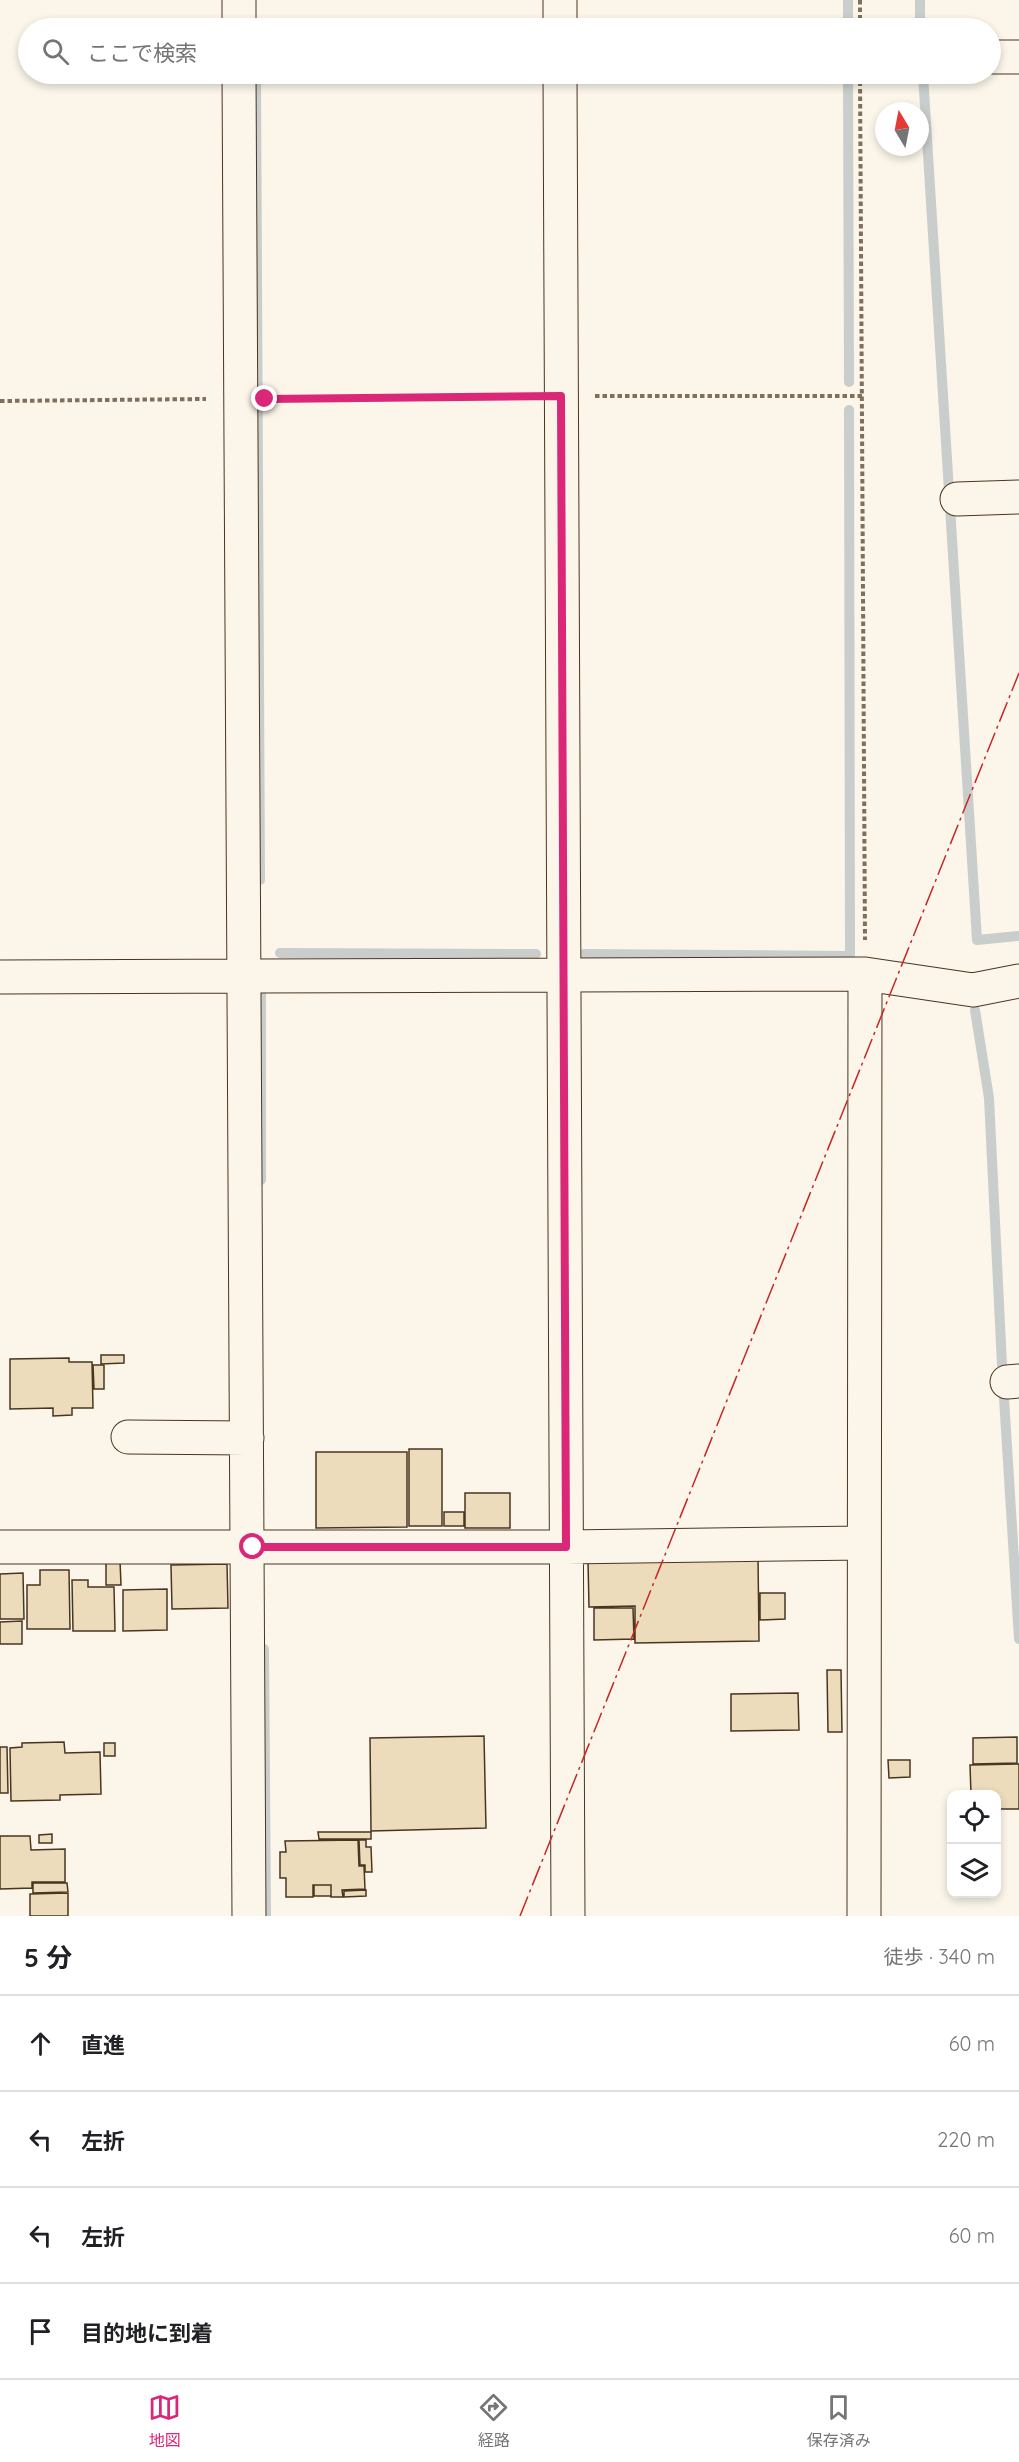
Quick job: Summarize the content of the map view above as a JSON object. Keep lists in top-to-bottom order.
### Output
{
  "north": "top",
  "page": {
    "search": "ここで検索",
    "heading": ["5 分", "徒歩 · 340 m"],
    "list": [
      ["直進", "60 m"],
      ["左折", "220 m"],
      ["左折", "60 m"],
      "目的地に到着"
    ],
    "nav": ["地図", "経路", "保存済み"]
  }
}
